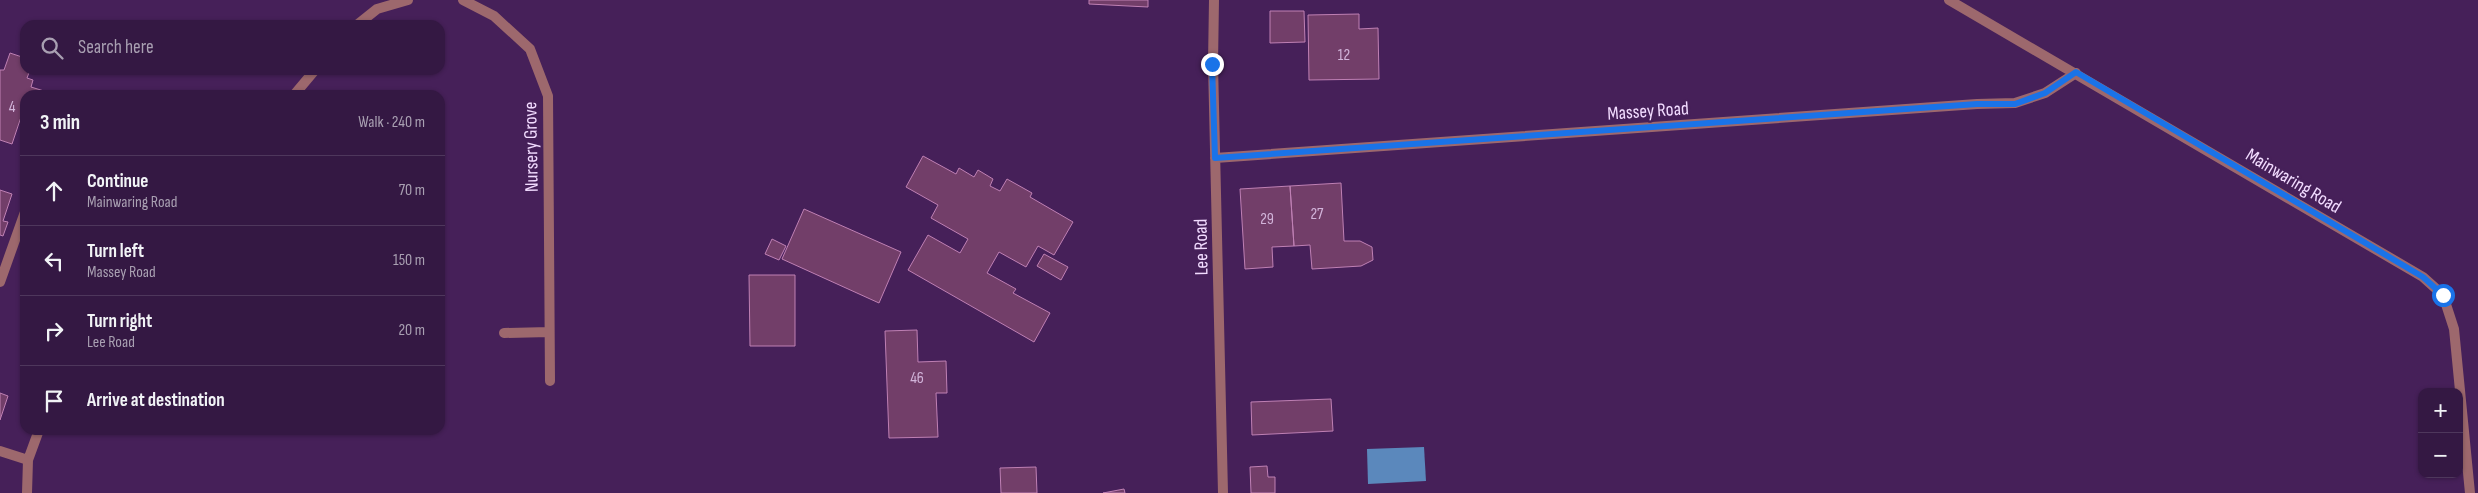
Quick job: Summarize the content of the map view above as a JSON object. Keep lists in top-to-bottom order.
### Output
{
  "streets": {
    "street": [
      "Massey Road",
      "Nursery Grove",
      "Mainwaring Road",
      "Lee Road"
    ]
  },
  "crossings": [
    ["Massey Road", "Mainwaring Road"],
    ["Massey Road", "Lee Road"]
  ],
  "house_numbers": [
    "12",
    "4",
    "27",
    "29",
    "46"
  ],
  "page": {
    "search": "Search here",
    "heading": ["3 min", "Walk · 240 m"],
    "list": [
      ["Continue", "Mainwaring Road", "70 m"],
      ["Turn left", "Massey Road", "150 m"],
      ["Turn right", "Lee Road", "20 m"],
      "Arrive at destination"
    ],
    "map_buttons": ["+", "−"]
  }
}
